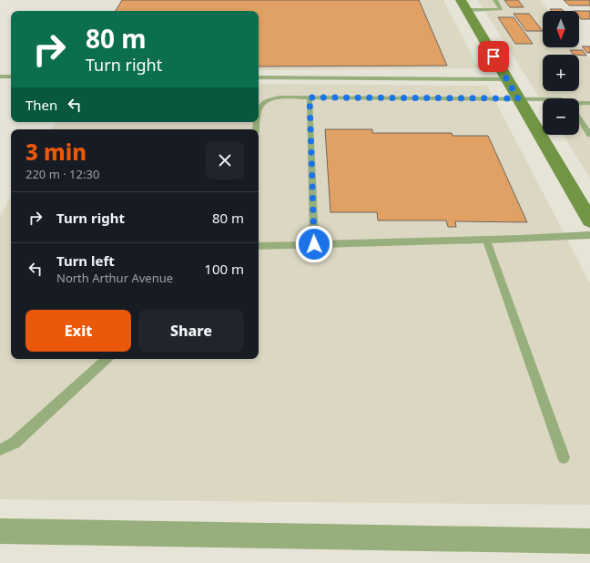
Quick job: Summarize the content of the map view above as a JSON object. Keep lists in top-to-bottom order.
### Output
{
  "north": "bottom",
  "page": {
    "map_buttons": ["+", "−"],
    "turn": ["80 m", "Turn right"],
    "then": "Then",
    "heading": ["3 min", "220 m · 12:30"],
    "list": [
      {
        "name": "Turn right",
        "value": "80 m"
      },
      {
        "name": "Turn left",
        "note": "North Arthur Avenue",
        "value": "100 m"
      }
    ],
    "buttons": ["Exit", "Share"]
  }
}
